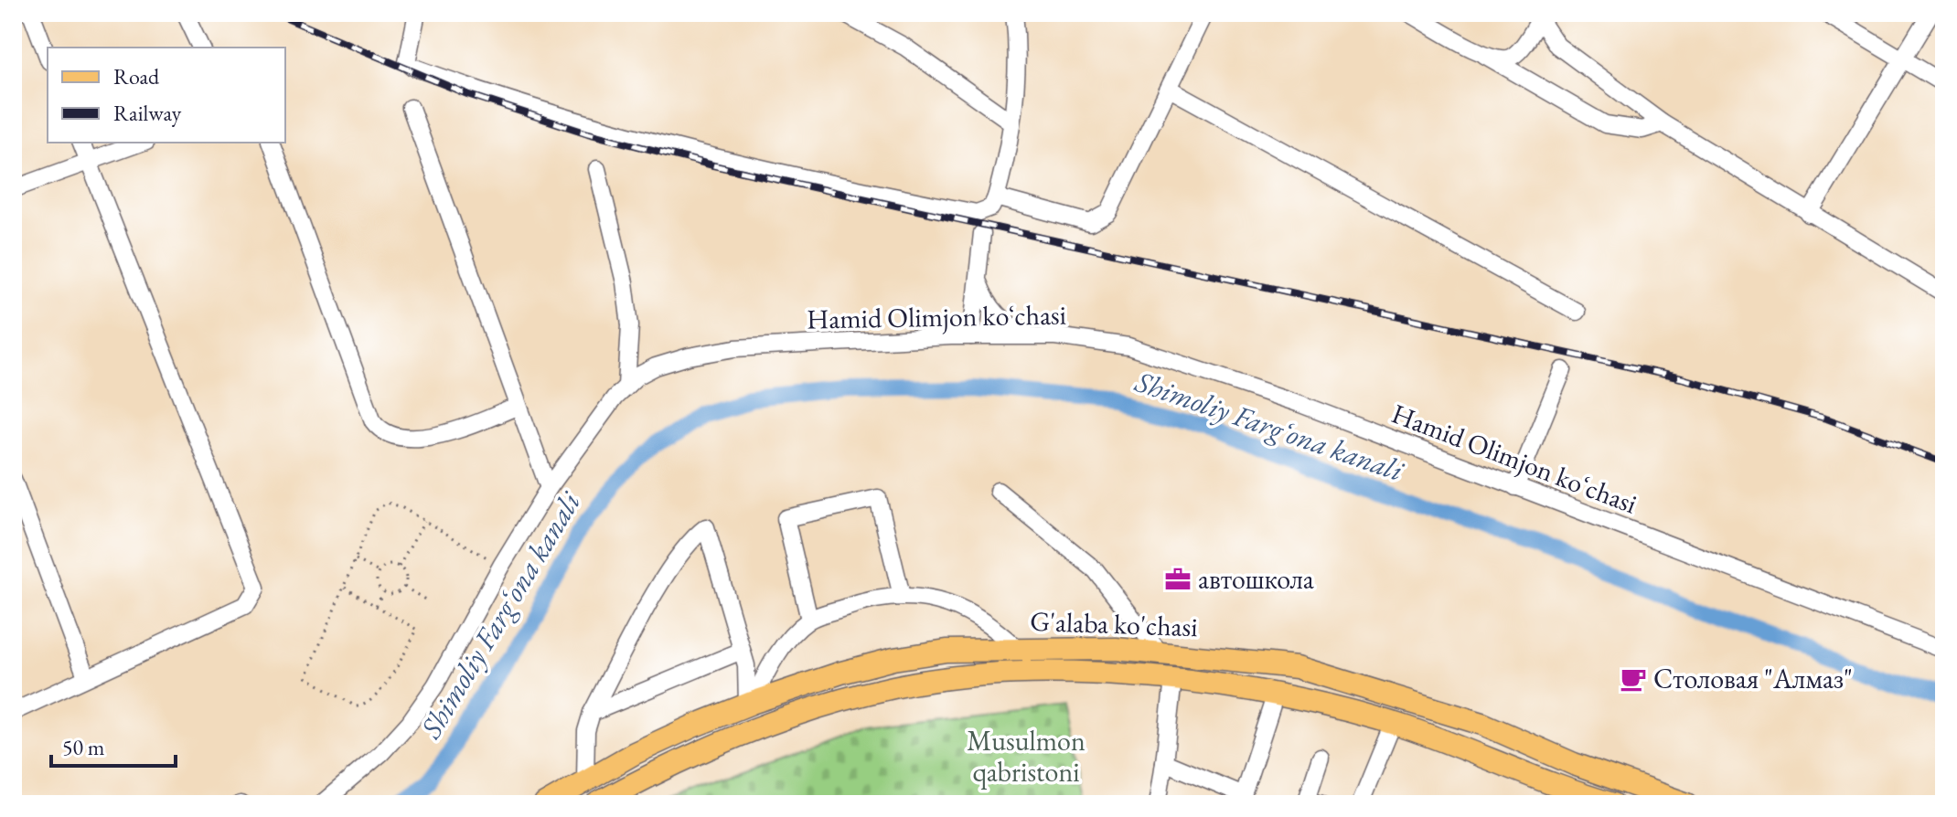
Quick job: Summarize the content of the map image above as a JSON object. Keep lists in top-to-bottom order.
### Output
{
  "streets": {
    "main road": ["G'alaba ko'chasi"],
    "street": ["Hamid Olimjon koʻchasi"]
  },
  "water": ["Shimoliy Fargʻona kanali"],
  "parks": ["Musulmon qabristoni"],
  "places": {
    "office": ["автошкола"],
    "cafe": ["Столовая \"Алмаз\""]
  },
  "legend": ["Road", "Railway"],
  "scale_bar": "50 m"
}
